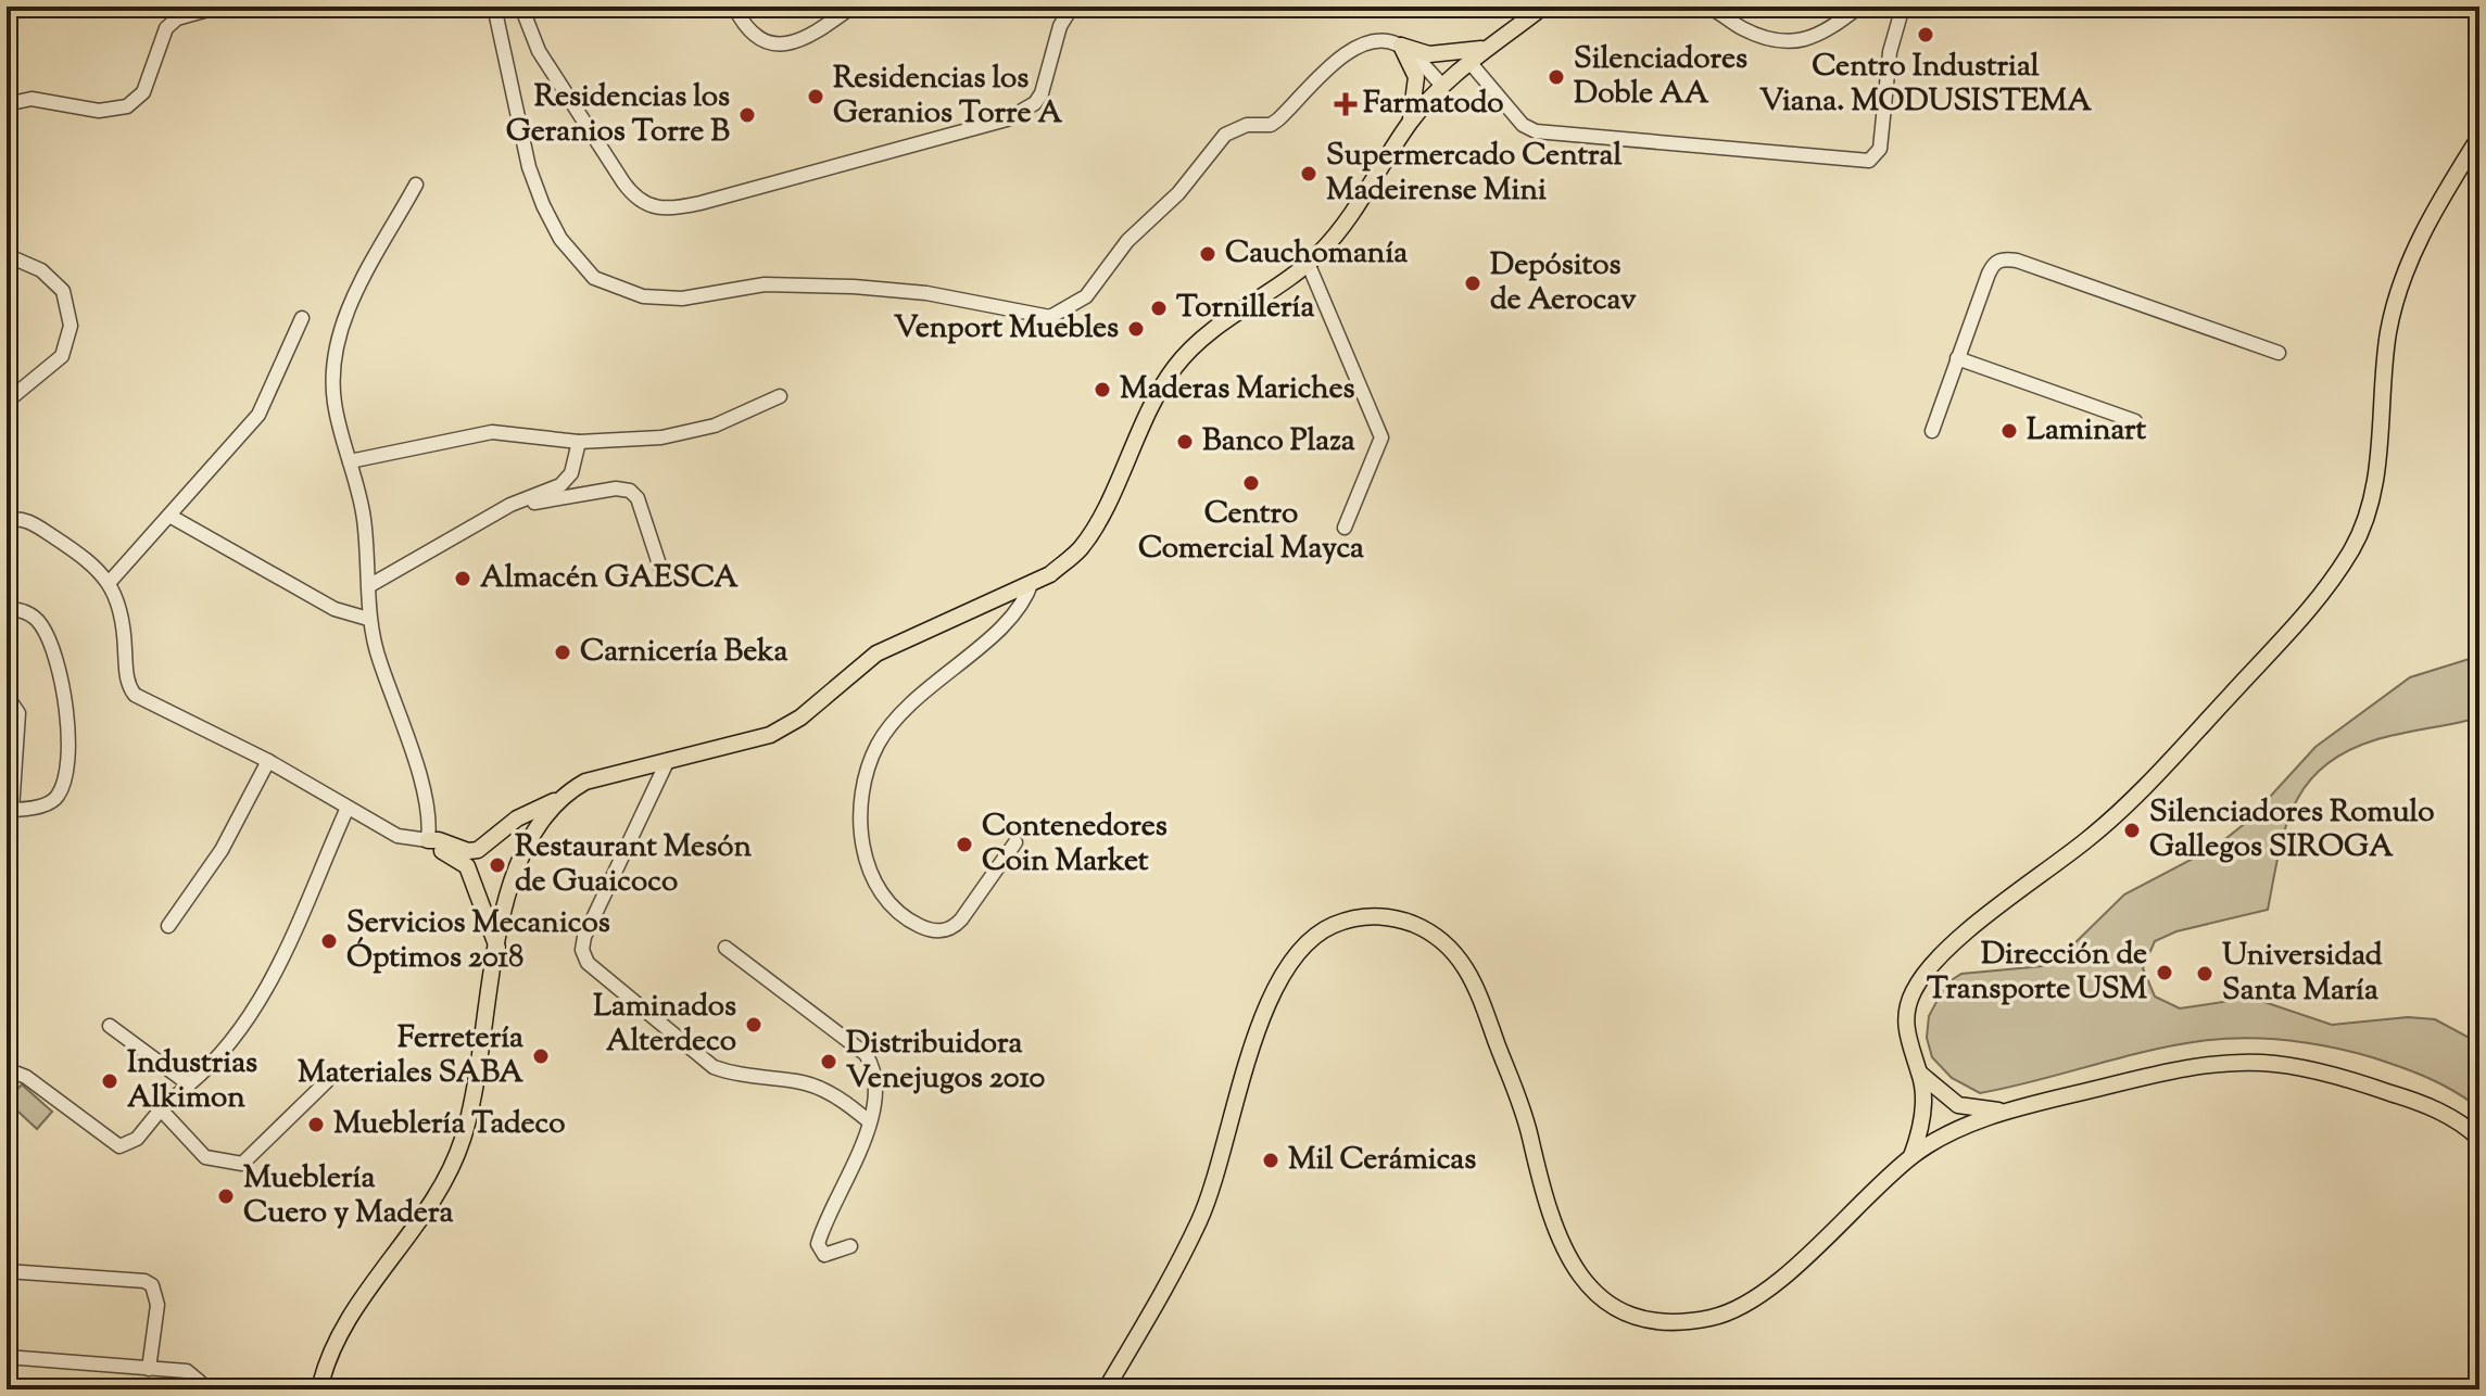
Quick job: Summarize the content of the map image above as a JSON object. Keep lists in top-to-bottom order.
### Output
{
  "places": {
    "other": [
      "Centro Industrial Viana. MODUSISTEMA",
      "Silenciadores Doble AA",
      "Residencias los Geranios Torre A",
      "Residencias los Geranios Torre B",
      "Supermercado Central Madeirense Mini",
      "Cauchomanía",
      "Depósitos de Aerocav",
      "Tornillería",
      "Venport Muebles",
      "Maderas Mariches",
      "Laminart",
      "Banco Plaza",
      "Centro Comercial Mayca",
      "Almacén GAESCA",
      "Carnicería Beka",
      "Silenciadores Romulo Gallegos SIROGA",
      "Contenedores Coin Market",
      "Restaurant Mesón de Guaicoco",
      "Servicios Mecanicos Óptimos 2018",
      "Dirección de Transporte USM",
      "Universidad Santa María",
      "Laminados Alterdeco",
      "Ferretería Materiales SABA",
      "Distribuidora Venejugos 2010",
      "Industrias Alkimon",
      "Mueblería Tadeco",
      "Mil Cerámicas",
      "Mueblería Cuero y Madera"
    ],
    "health": ["Farmatodo"]
  }
}
